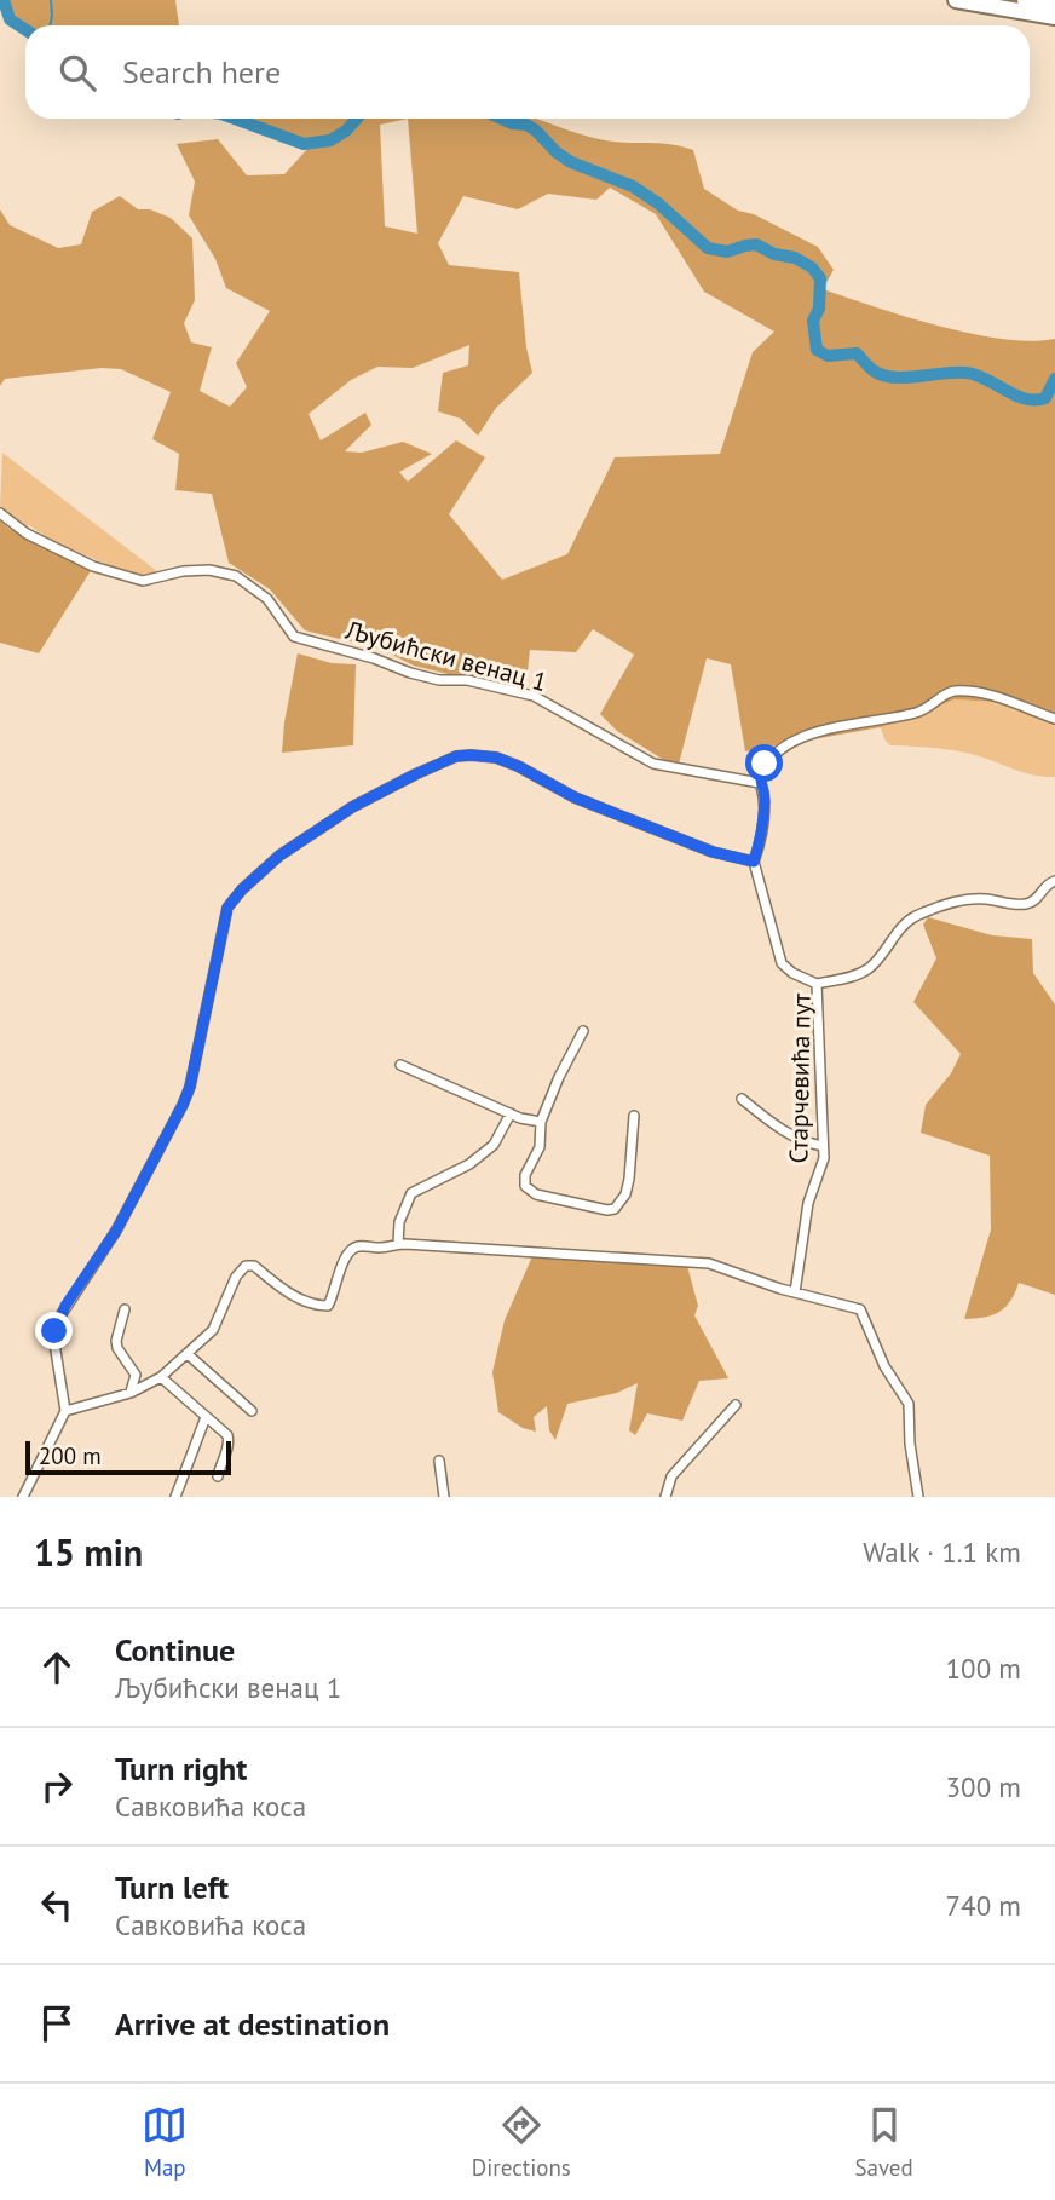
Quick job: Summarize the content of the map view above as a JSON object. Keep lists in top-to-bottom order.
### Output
{
  "streets": {
    "street": ["Љубићски венац 1", "Старчевића пут"]
  },
  "scale_bar": "200 m",
  "page": {
    "search": "Search here",
    "scale": "200 m",
    "heading": ["15 min", "Walk · 1.1 km"],
    "list": [
      ["Continue", "Љубићски венац 1", "100 m"],
      ["Turn right", "Савковића коса", "300 m"],
      ["Turn left", "Савковића коса", "740 m"],
      "Arrive at destination"
    ],
    "nav": ["Map", "Directions", "Saved"]
  }
}
